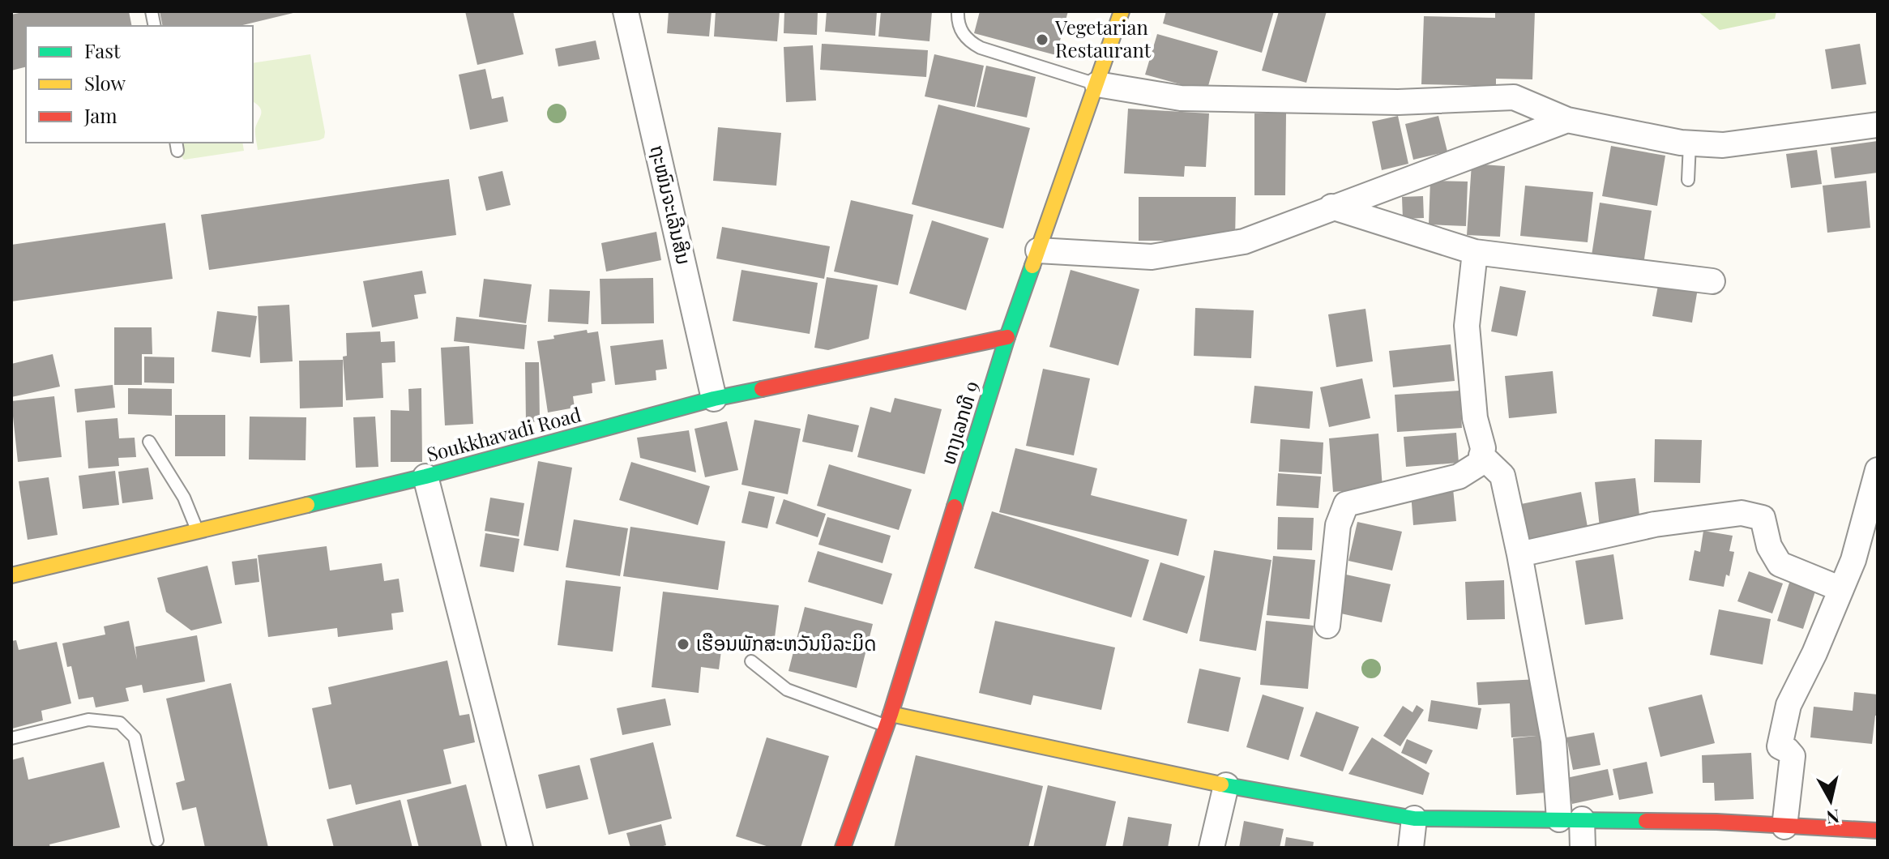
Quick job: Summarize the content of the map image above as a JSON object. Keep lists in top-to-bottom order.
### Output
{
  "streets": {
    "street": ["ຖະໜົນຈະເລີນສິນ", "ທາງເລກທີ 9", "Soukkhavadi Road"]
  },
  "crossings": [
    ["ຖະໜົນຈະເລີນສິນ", "Soukkhavadi Road"],
    ["ທາງເລກທີ 9", "Soukkhavadi Road"]
  ],
  "places": ["Vegetarian Restaurant", "ເຮືອນພັກສະຫວັນນິລະມິດ"],
  "legend": ["Fast", "Slow", "Jam"],
  "north": "bottom"
}
